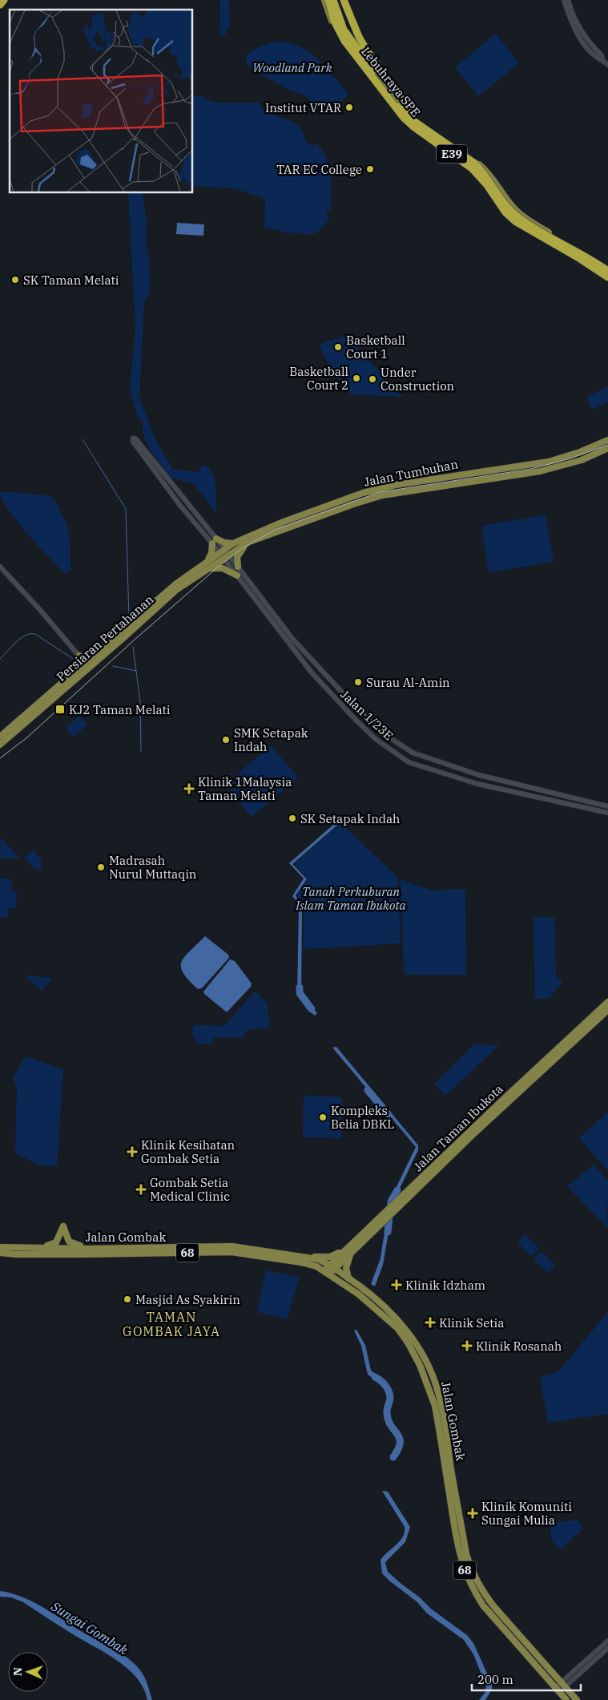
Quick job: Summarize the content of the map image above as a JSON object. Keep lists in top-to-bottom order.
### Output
{
  "streets": {
    "highway": ["Lebuhraya SPE", "E39"],
    "main road": [
      "Jalan Tumbuhan",
      "Persiaran Pertahanan",
      "Jalan Taman Ibukota",
      "Jalan Gombak",
      "68"
    ],
    "street": ["Jalan 1/23E"]
  },
  "crossings": [
    ["Jalan Tumbuhan", "Persiaran Pertahanan"],
    ["Jalan Tumbuhan", "Jalan 1/23E"],
    ["Persiaran Pertahanan", "Jalan 1/23E"],
    ["Jalan Taman Ibukota", "Jalan Gombak"]
  ],
  "districts": ["TAMAN GOMBAK JAYA"],
  "water": ["Sungai Gombak"],
  "parks": ["Woodland Park", "Tanah Perkuburan Islam Taman Ibukota"],
  "places": {
    "other": [
      "Institut VTAR",
      "TAR EC College",
      "SK Taman Melati",
      "Basketball Court 1",
      "Basketball Court 2",
      "Under Construction",
      "Surau Al-Amin",
      "SMK Setapak Indah",
      "SK Setapak Indah",
      "Madrasah Nurul Muttaqin",
      "Kompleks Belia DBKL",
      "Masjid As Syakirin"
    ],
    "transit": ["KJ2 Taman Melati"],
    "health": [
      "Klinik 1Malaysia Taman Melati",
      "Klinik Kesihatan Gombak Setia",
      "Gombak Setia Medical Clinic",
      "Klinik Idzham",
      "Klinik Setia",
      "Klinik Rosanah",
      "Klinik Komuniti Sungai Mulia"
    ]
  },
  "scale_bar": "200 m",
  "north": "left"
}
